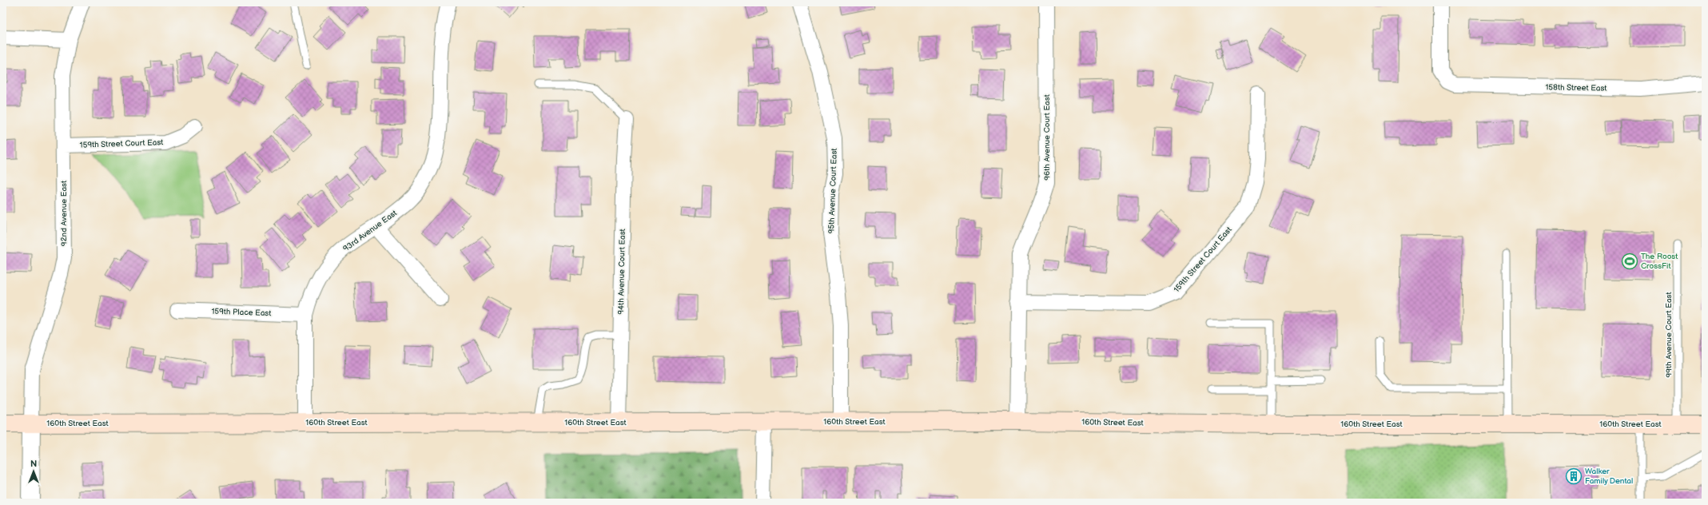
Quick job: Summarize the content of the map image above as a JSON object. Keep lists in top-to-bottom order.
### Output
{
  "streets": {
    "main road": ["160th Street East"],
    "street": [
      "158th Street East",
      "96th Avenue Court East",
      "159th Street Court East",
      "95th Avenue Court East",
      "92nd Avenue East",
      "93rd Avenue East",
      "94th Avenue Court East",
      "159th Place East"
    ],
    "lane": ["99th Avenue Court East"]
  },
  "crossings": [
    ["96th Avenue Court East", "159th Street Court East"],
    ["96th Avenue Court East", "160th Street East"],
    ["159th Street Court East", "92nd Avenue East"],
    ["95th Avenue Court East", "160th Street East"],
    ["92nd Avenue East", "160th Street East"],
    ["93rd Avenue East", "159th Place East"],
    ["93rd Avenue East", "160th Street East"],
    ["94th Avenue Court East", "160th Street East"],
    ["99th Avenue Court East", "160th Street East"]
  ],
  "places": {
    "sports": ["The Roost CrossFit"],
    "building": ["Walker Family Dental"]
  },
  "north": "top"
}
